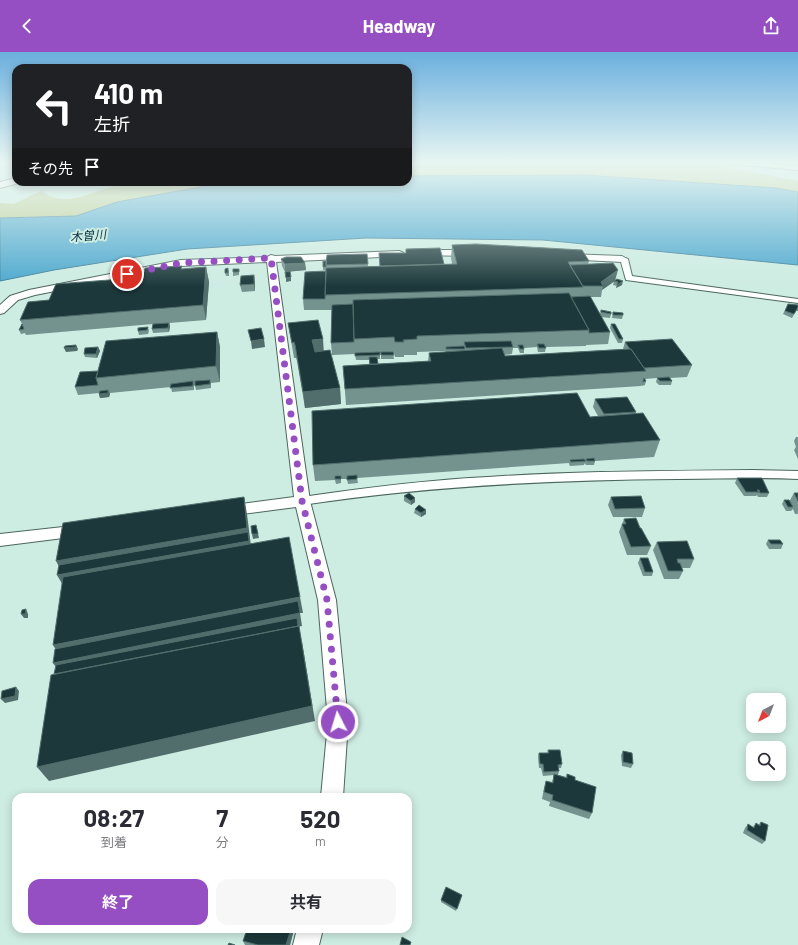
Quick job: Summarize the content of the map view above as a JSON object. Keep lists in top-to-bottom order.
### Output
{
  "water": ["木曽川"],
  "north": "bottom left",
  "page": {
    "header": "Headway",
    "turn": ["410 m", "左折"],
    "then": "その先",
    "eta": [
      "08:27",
      "到着",
      "7",
      "分",
      "520",
      "m"
    ],
    "buttons": ["終了", "共有"]
  }
}
